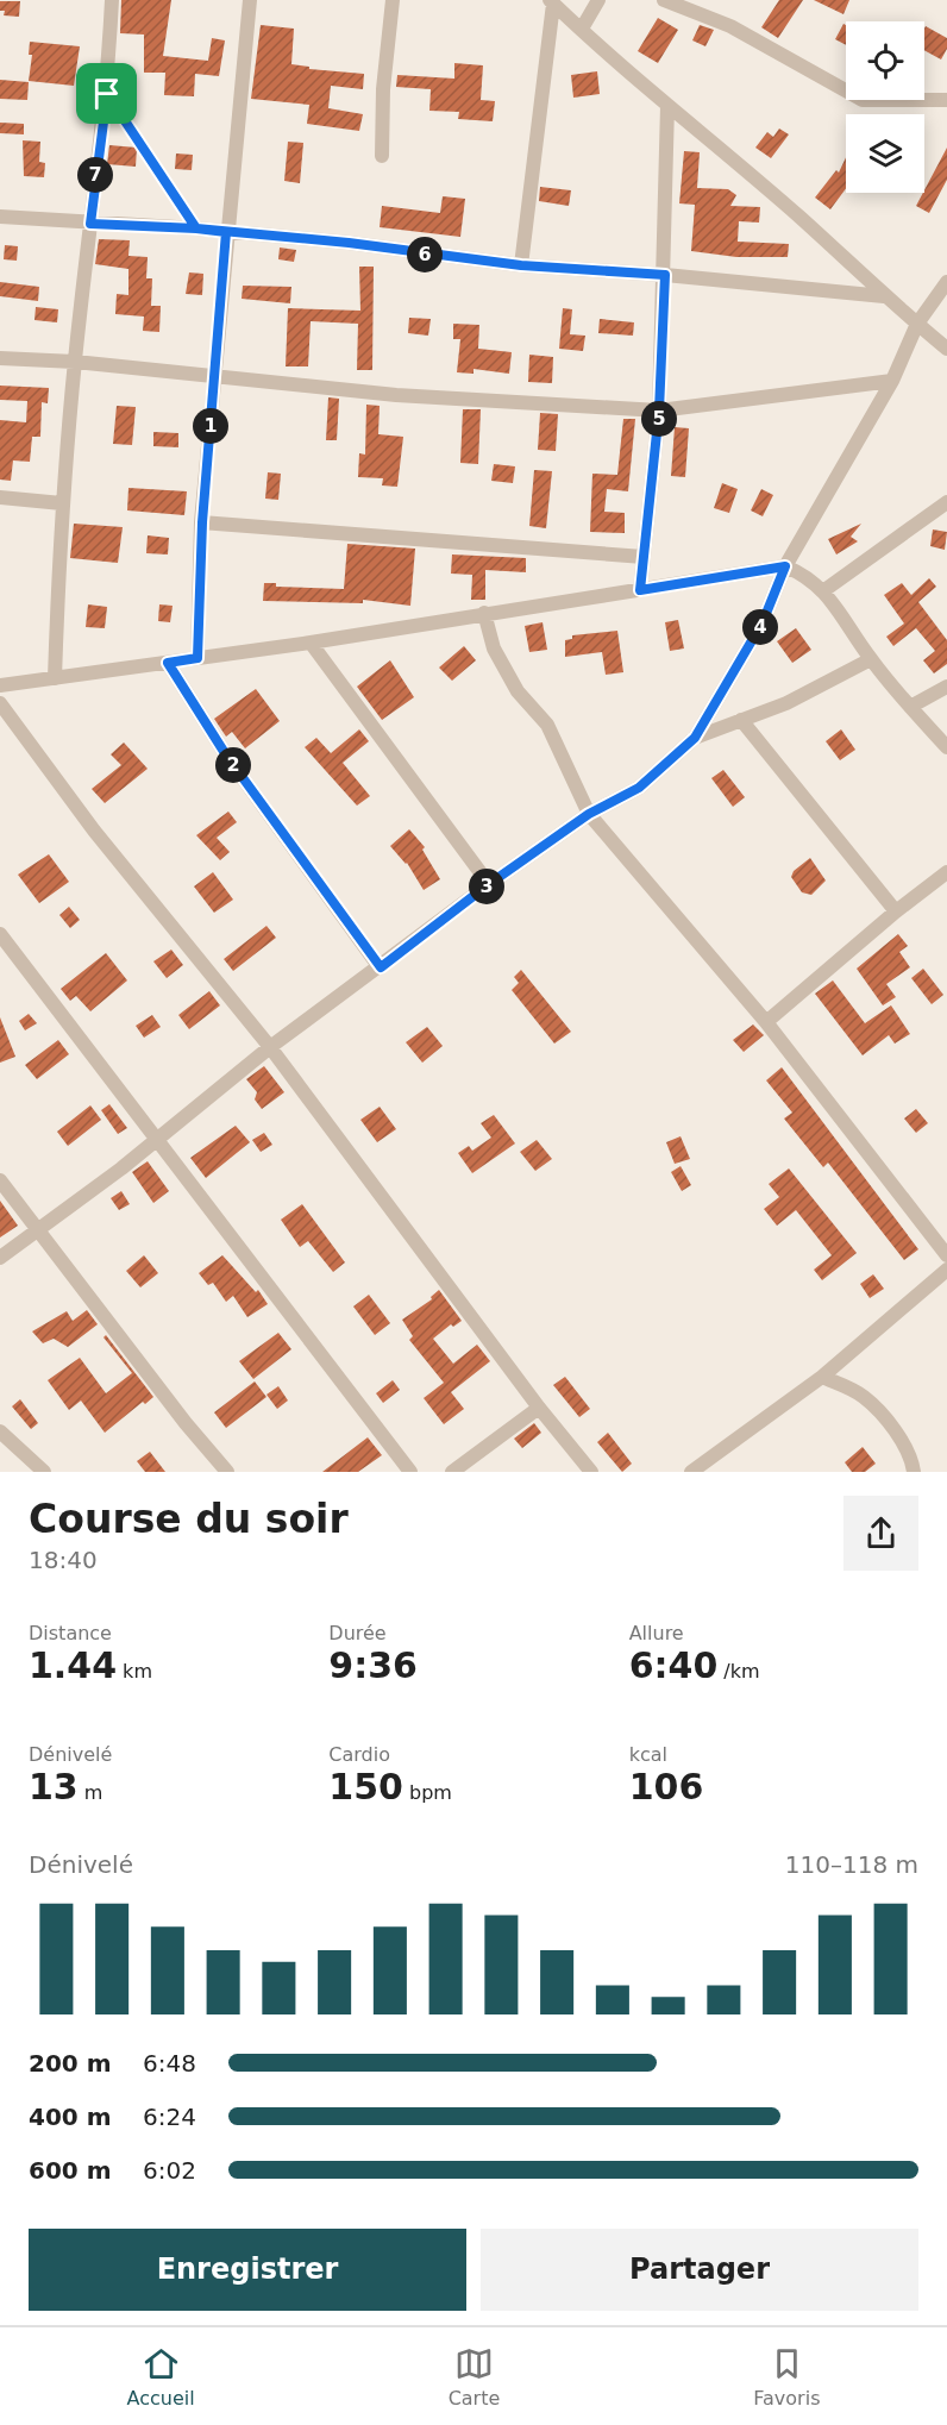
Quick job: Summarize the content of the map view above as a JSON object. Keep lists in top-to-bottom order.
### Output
{
  "page": {
    "pins": [
      "7",
      "6",
      "5",
      "1",
      "4",
      "2",
      "3"
    ],
    "heading": ["Course du soir", "18:40"],
    "stats": [
      ["Distance", "1.44 km"],
      ["Durée", "9:36"],
      ["Allure", "6:40 /km"],
      ["Dénivelé", "13 m"],
      ["Cardio", "150 bpm"],
      ["kcal", "106"]
    ],
    "chart": ["Dénivelé", "110–118 m"],
    "list": [
      {
        "name": "200 m",
        "note": "6:48"
      },
      {
        "name": "400 m",
        "note": "6:24"
      },
      {
        "name": "600 m",
        "note": "6:02"
      }
    ],
    "buttons": ["Enregistrer", "Partager"],
    "tabs": ["Accueil", "Carte", "Favoris"]
  }
}
